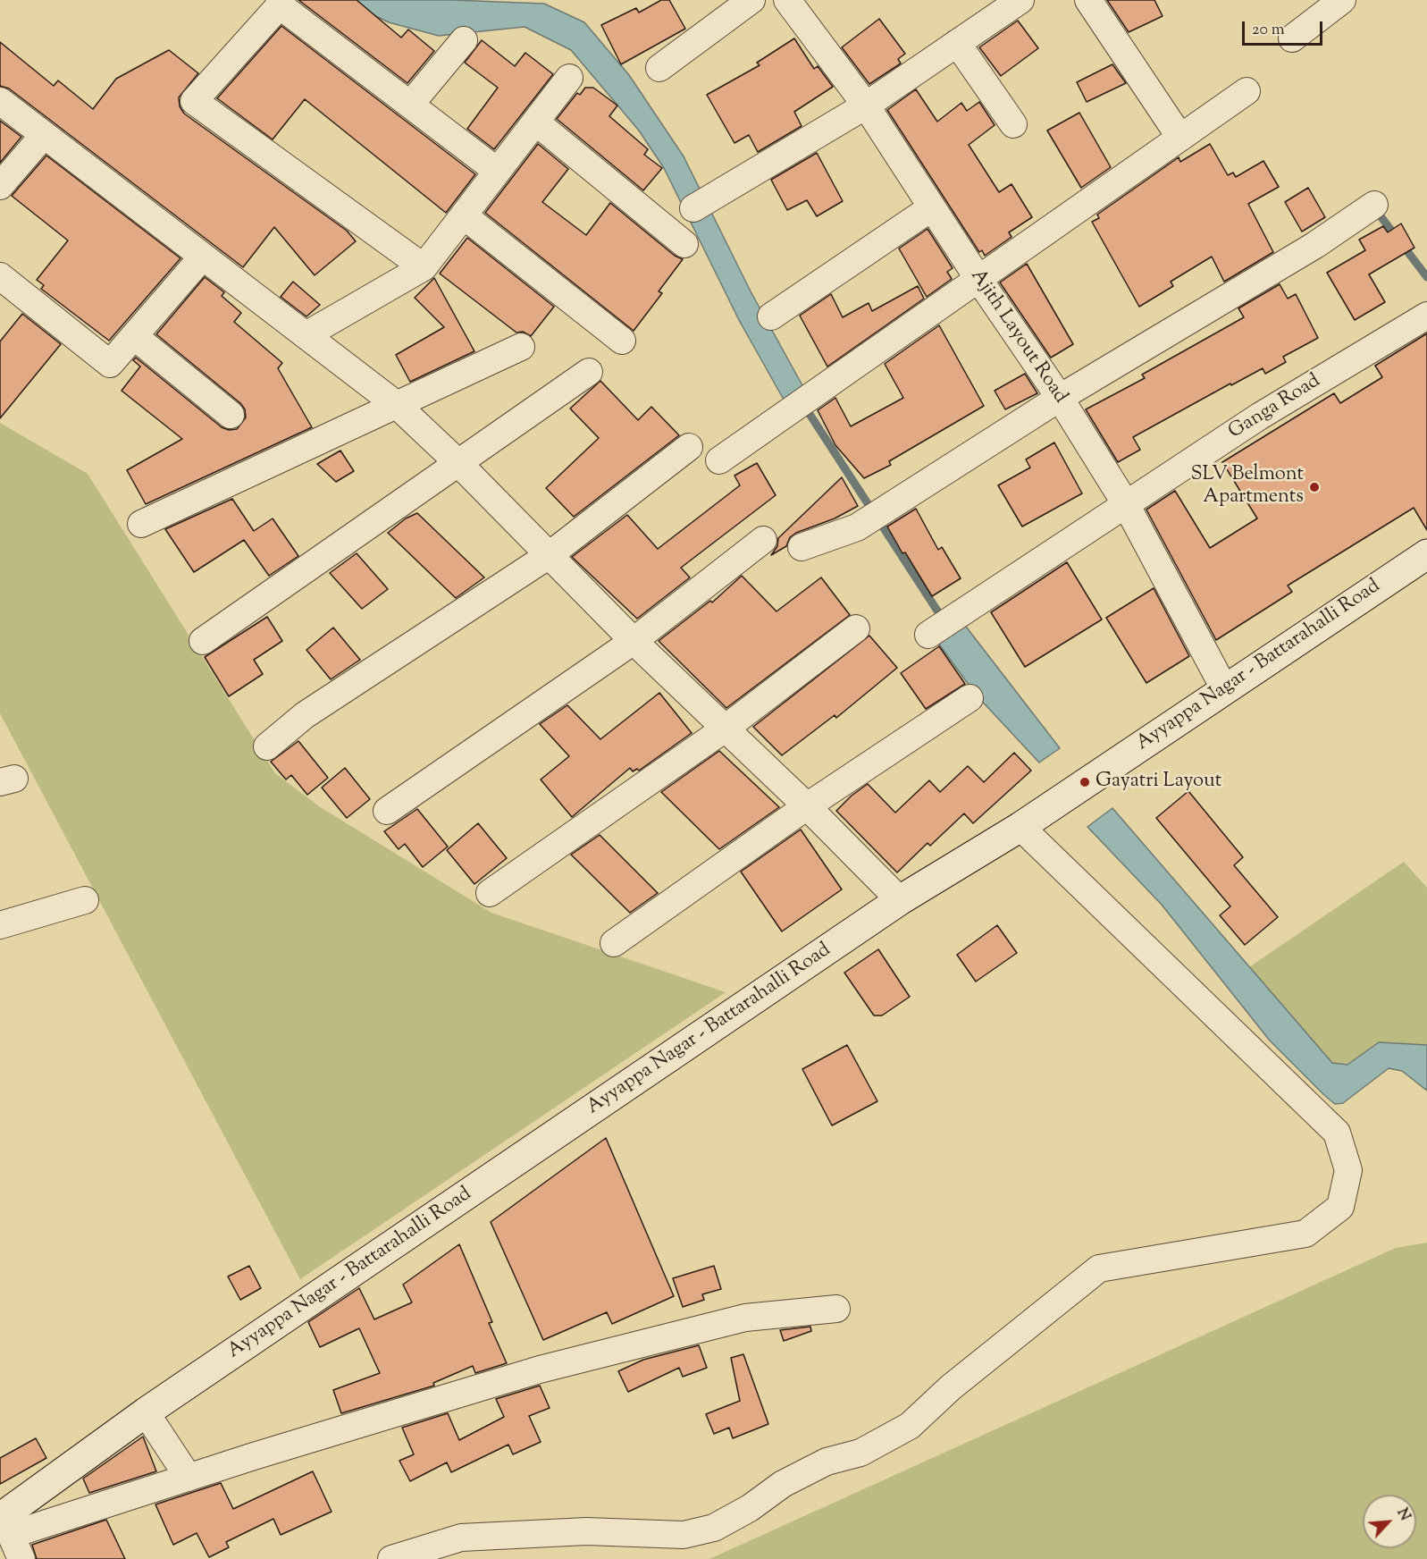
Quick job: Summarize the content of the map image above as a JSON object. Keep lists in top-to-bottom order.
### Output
{
  "streets": {
    "main road": ["Ayyappa Nagar - Battarahalli Road"],
    "street": ["Ajith Layout Road", "Ganga Road"]
  },
  "crossings": [
    ["Ajith Layout Road", "Ganga Road"],
    ["Ajith Layout Road", "Ayyappa Nagar - Battarahalli Road"]
  ],
  "places": ["SLV Belmont Apartments", "Gayatri Layout"],
  "scale_bar": "20 m",
  "north": "top right"
}
